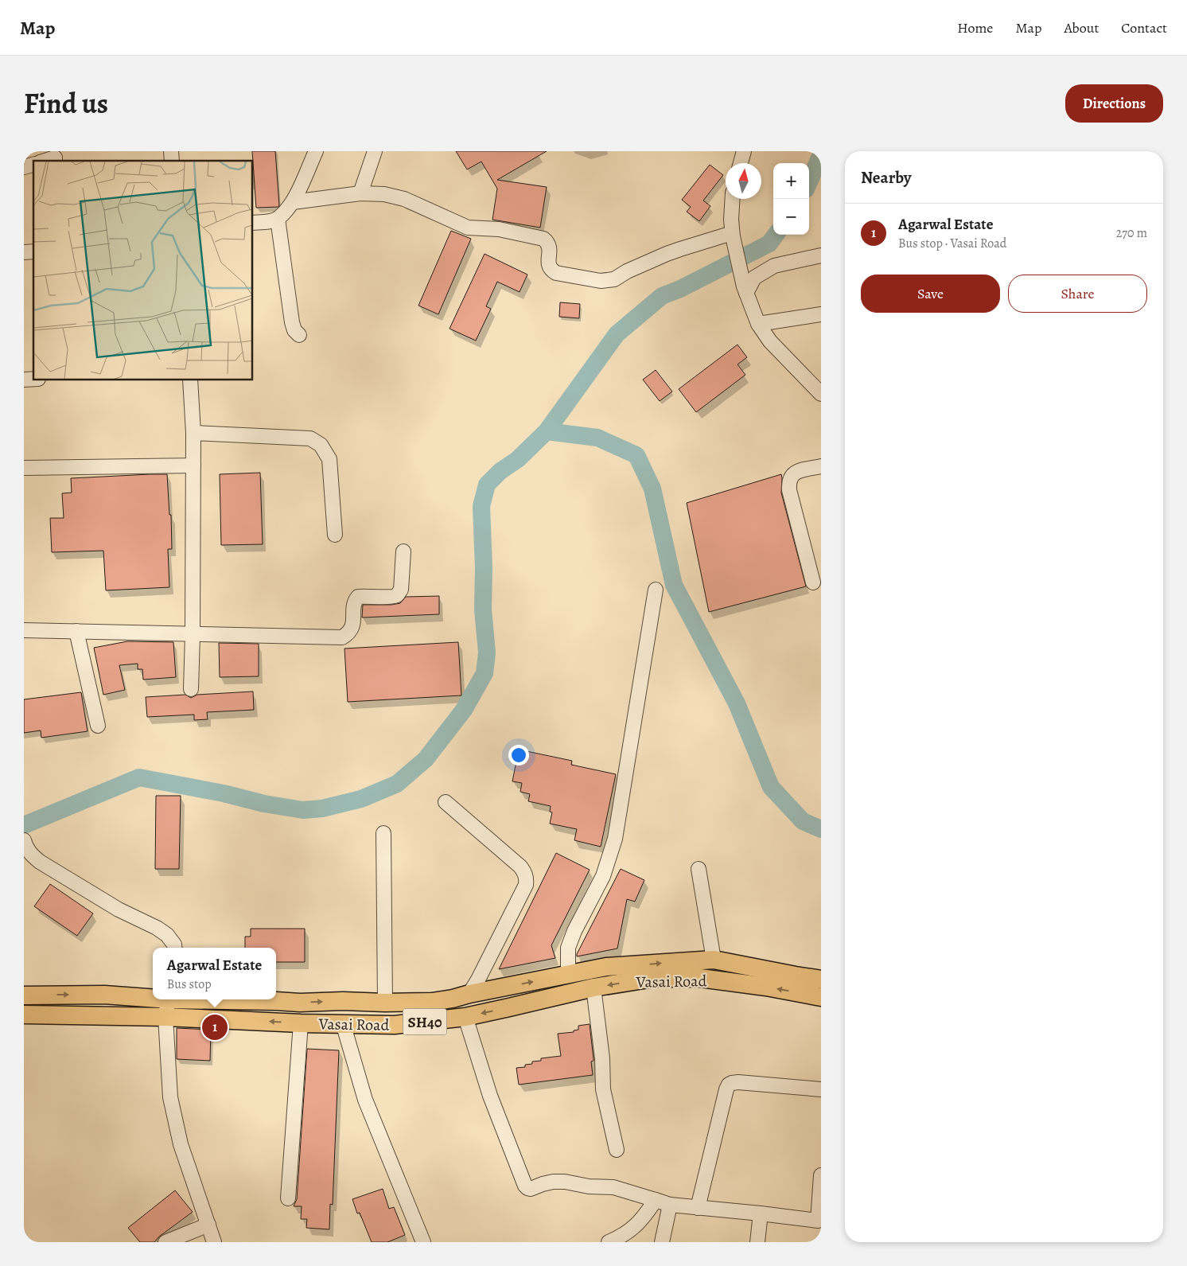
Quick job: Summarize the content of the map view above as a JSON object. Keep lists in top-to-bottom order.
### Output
{
  "streets": {
    "main road": ["Vasai Road", "SH40"]
  },
  "north": "top",
  "page": {
    "header": "Map",
    "nav": [
      "Home",
      "Map",
      "About",
      "Contact"
    ],
    "title": "Find us",
    "buttons": [
      "Directions",
      ["Save", "Share"]
    ],
    "heading": "Nearby",
    "map_buttons": ["+", "−"],
    "list": [
      {
        "mark": "1",
        "name": "Agarwal Estate",
        "note": "Bus stop · Vasai Road",
        "value": "270 m"
      }
    ],
    "popup": ["Agarwal Estate", "Bus stop"],
    "pins": "1"
  }
}
